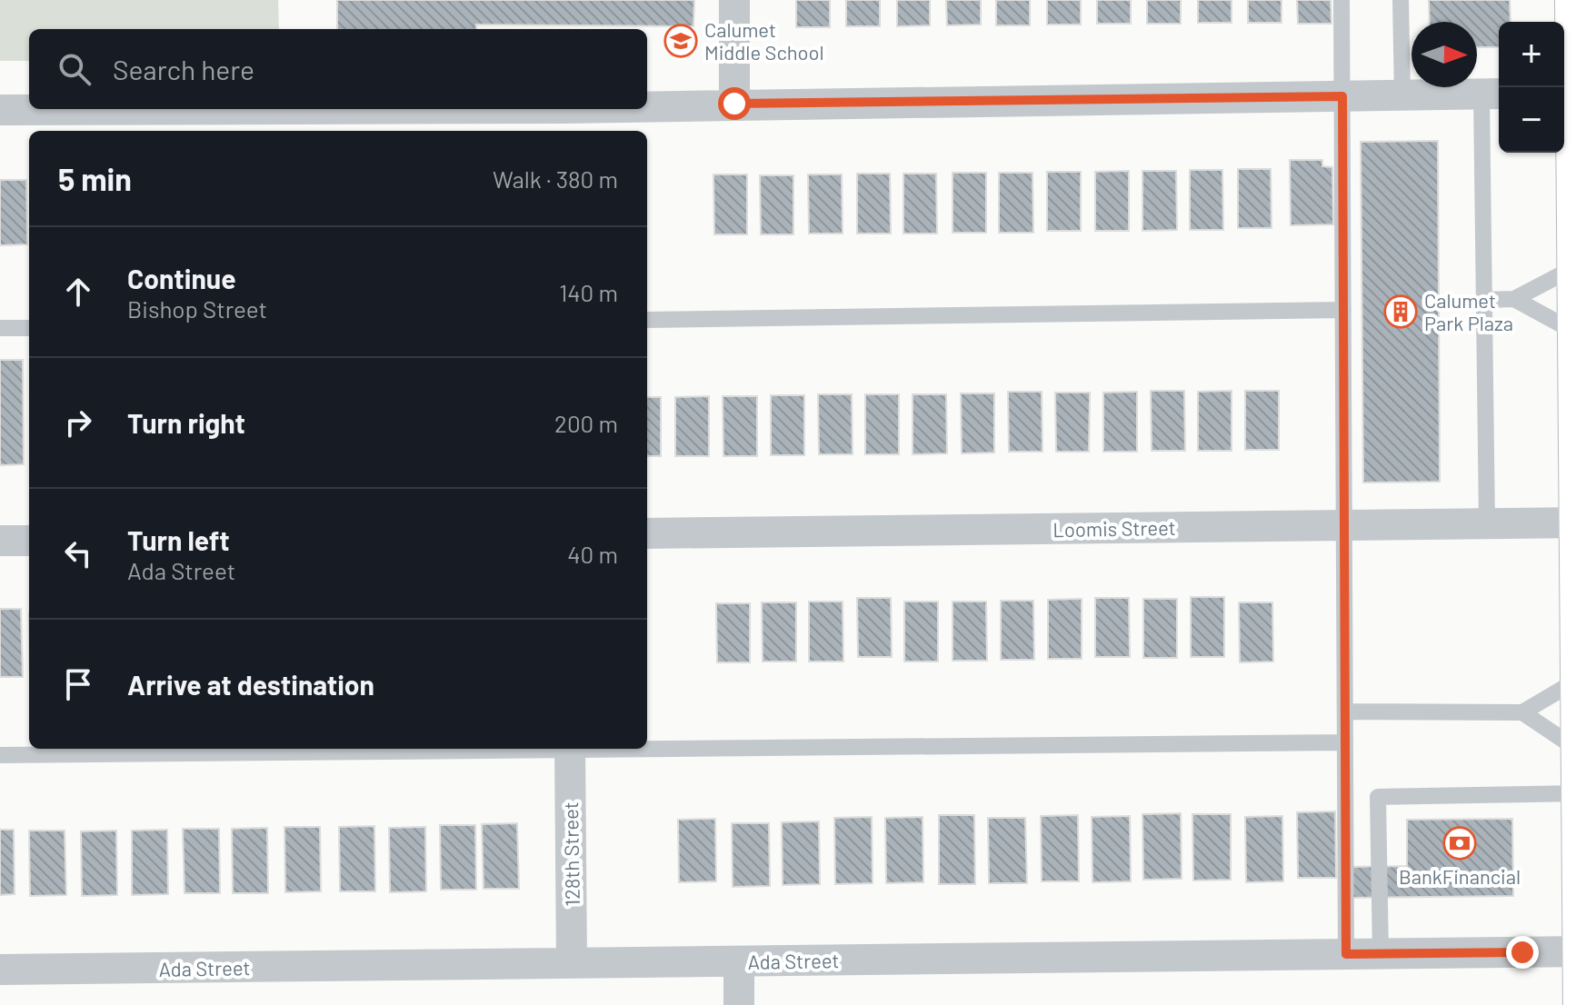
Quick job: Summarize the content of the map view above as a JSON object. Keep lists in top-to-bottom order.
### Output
{
  "streets": {
    "street": ["Loomis Street", "128th Street", "Ada Street"]
  },
  "crossings": [
    ["128th Street", "Ada Street"]
  ],
  "places": {
    "school or university": ["Calumet Middle School"],
    "building": ["Calumet Park Plaza"],
    "bank": ["BankFinancial"]
  },
  "north": "right",
  "page": {
    "map_buttons": ["+", "−"],
    "search": "Search here",
    "heading": ["5 min", "Walk · 380 m"],
    "list": [
      ["Continue", "Bishop Street", "140 m"],
      ["Turn right", "200 m"],
      ["Turn left", "Ada Street", "40 m"],
      "Arrive at destination"
    ]
  }
}
